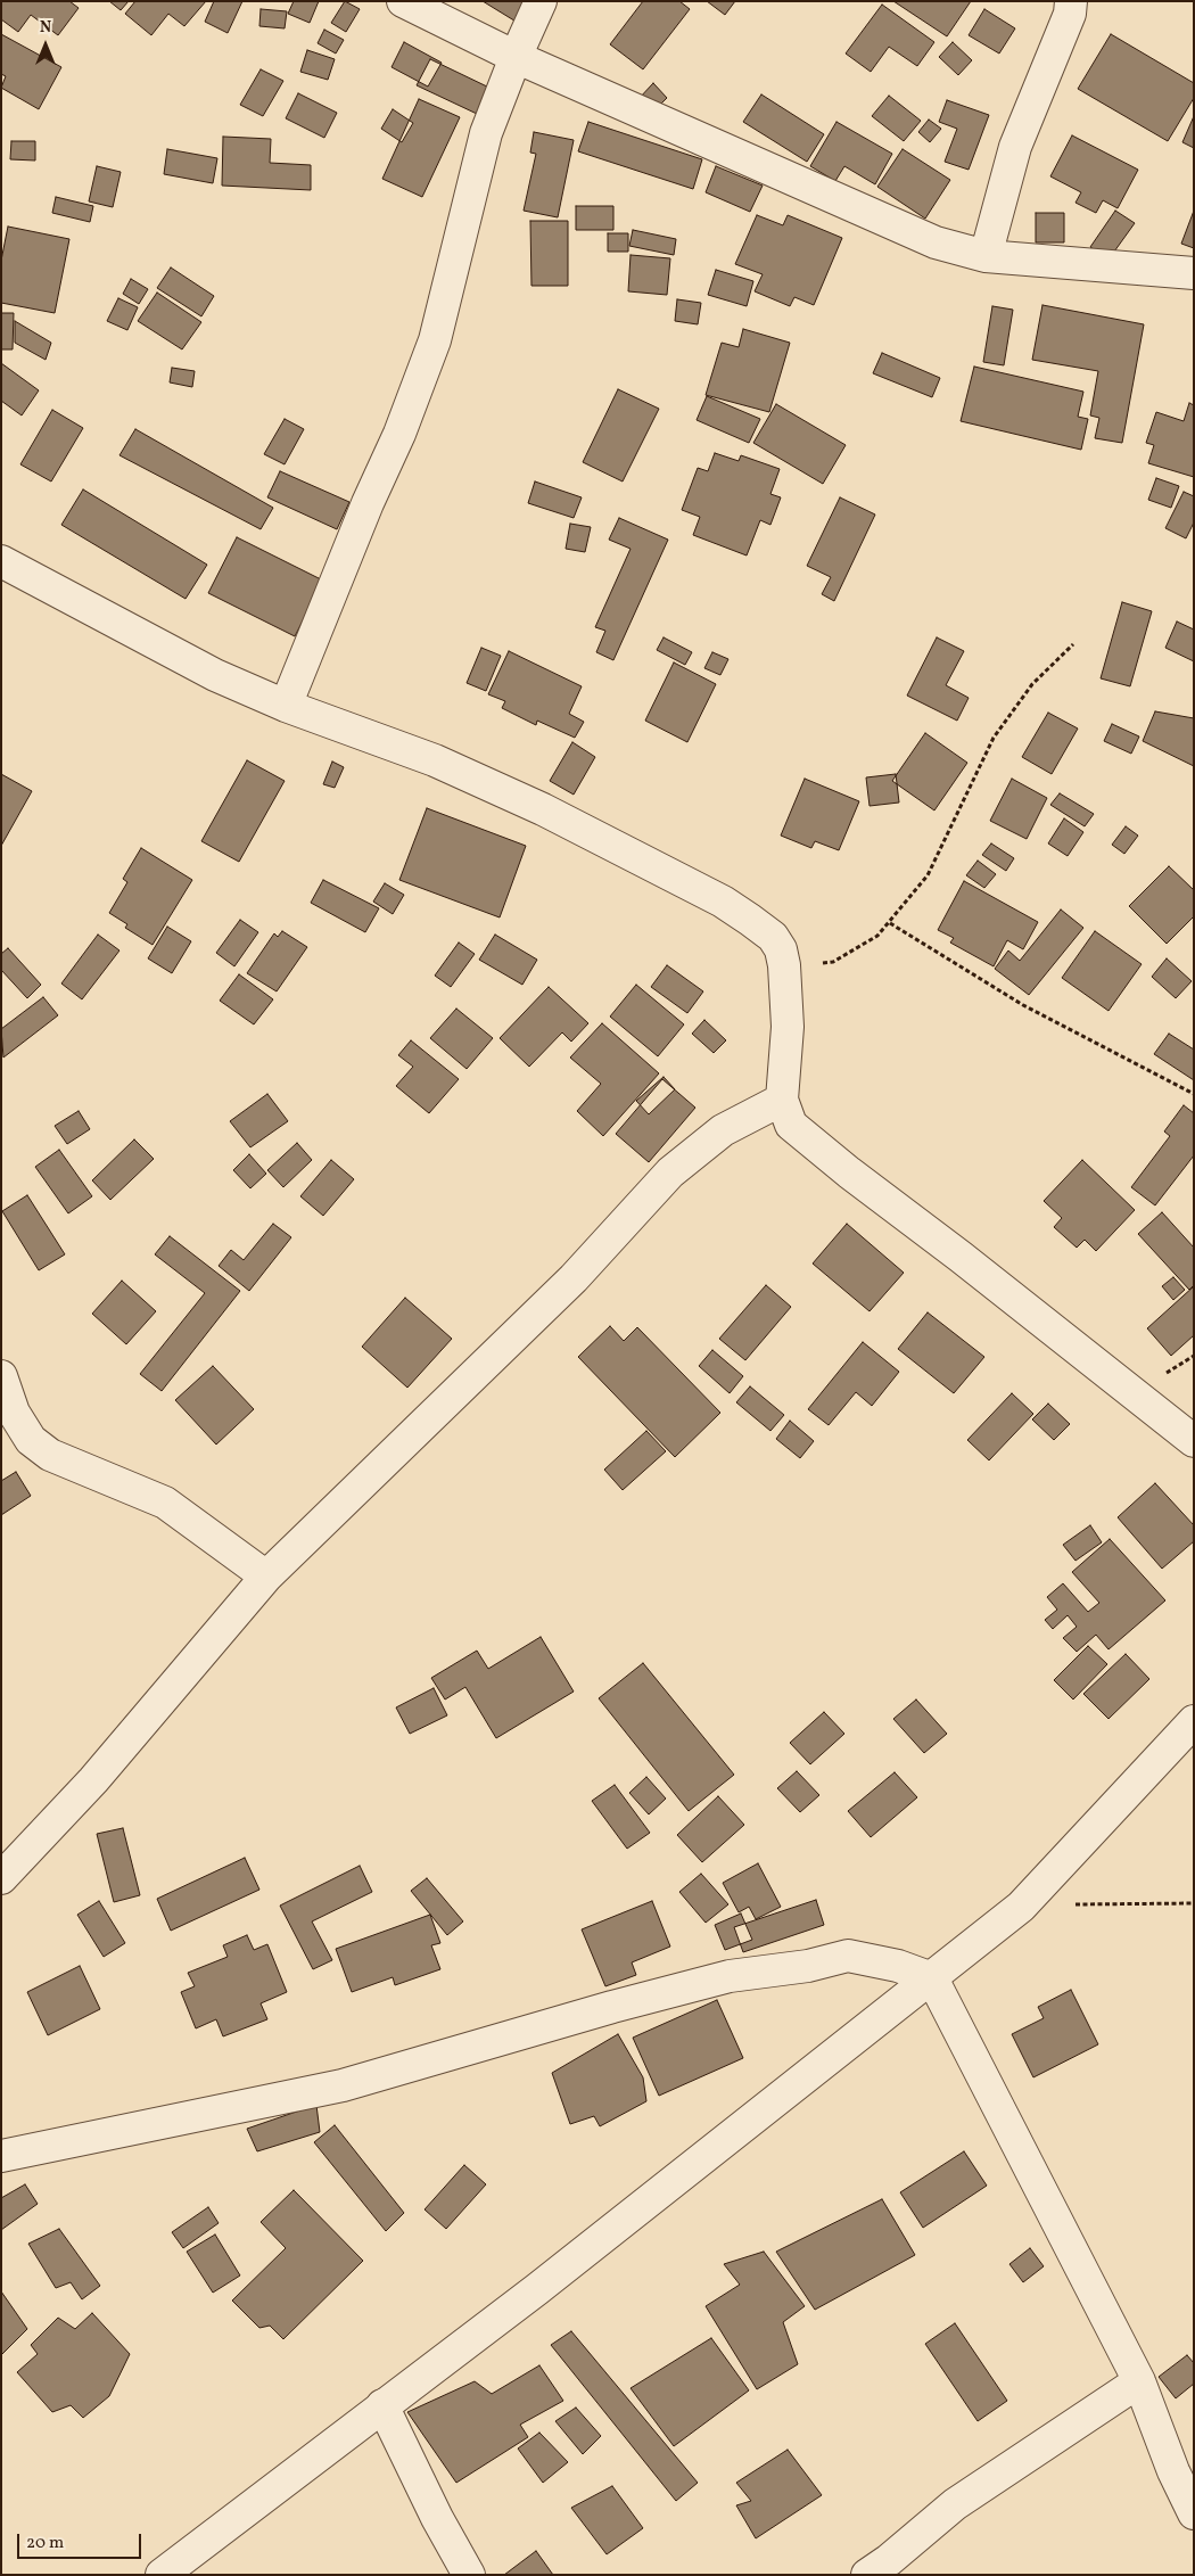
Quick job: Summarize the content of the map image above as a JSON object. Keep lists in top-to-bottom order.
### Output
{
  "scale_bar": "20 m",
  "north": "top"
}
